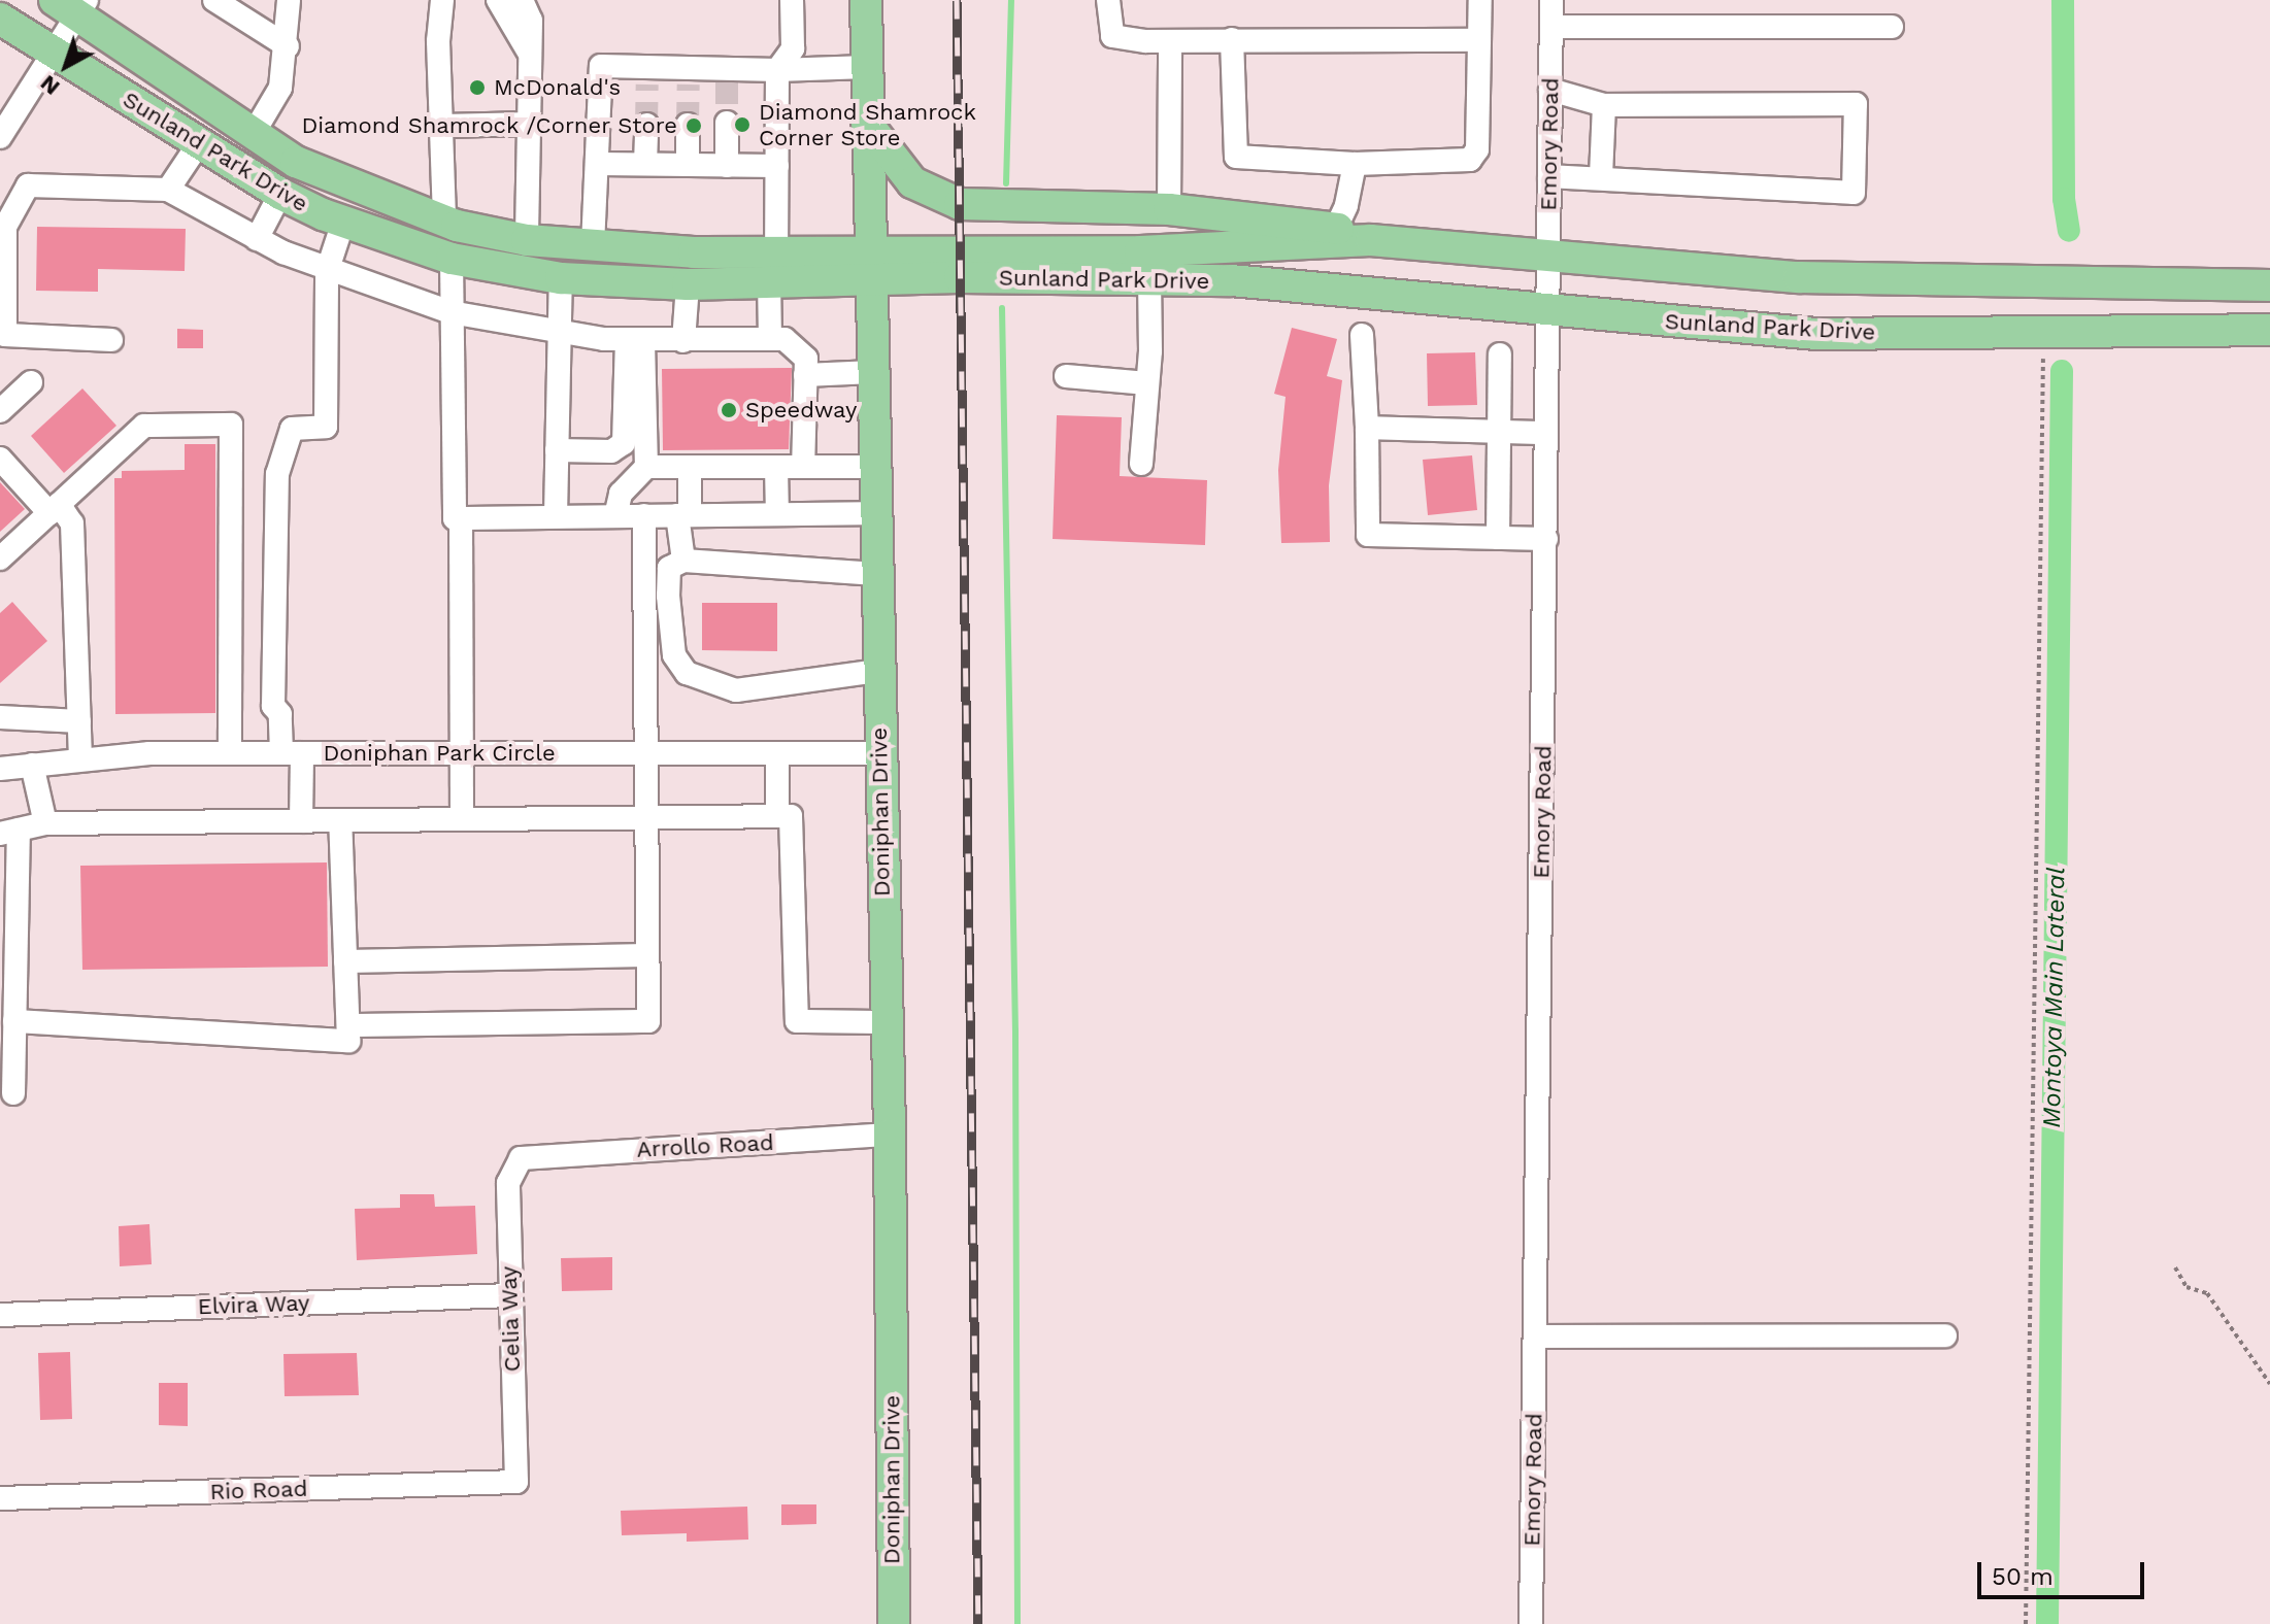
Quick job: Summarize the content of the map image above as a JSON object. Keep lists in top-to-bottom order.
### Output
{
  "streets": {
    "main road": ["Sunland Park Drive", "Doniphan Drive"],
    "street": [
      "Emory Road",
      "Doniphan Park Circle",
      "Arrollo Road",
      "Elvira Way",
      "Celia Way",
      "Rio Road"
    ]
  },
  "crossings": [
    ["Emory Road", "Sunland Park Drive"],
    ["Sunland Park Drive", "Doniphan Drive"],
    ["Doniphan Park Circle", "Doniphan Drive"],
    ["Doniphan Drive", "Arrollo Road"],
    ["Arrollo Road", "Celia Way"],
    ["Elvira Way", "Celia Way"],
    ["Celia Way", "Rio Road"]
  ],
  "water": ["Montoya Main Lateral"],
  "places": [
    "McDonald's",
    "Diamond Shamrock Corner Store",
    "Diamond Shamrock /Corner Store",
    "Speedway"
  ],
  "scale_bar": "50 m",
  "north": "bottom left"
}
